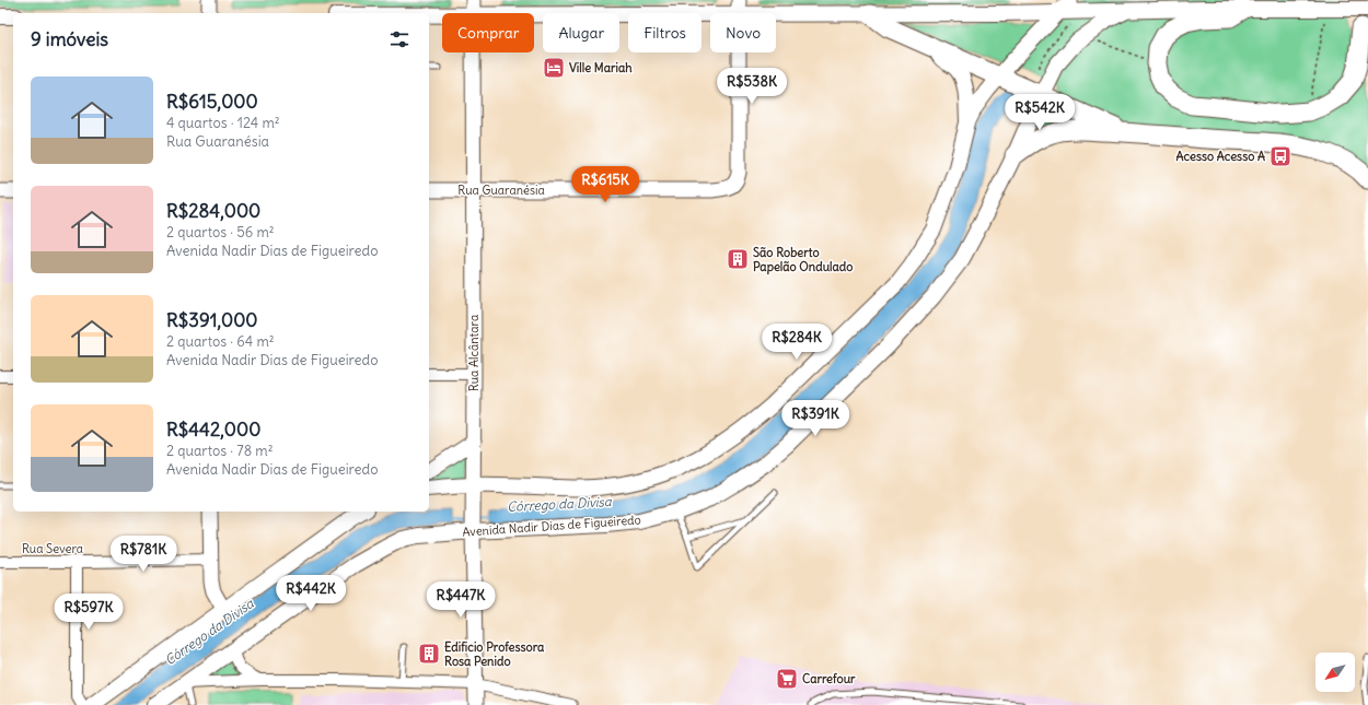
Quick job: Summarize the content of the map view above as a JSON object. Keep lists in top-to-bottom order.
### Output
{
  "streets": {
    "main road": ["Avenida Nadir Dias de Figueiredo"],
    "street": ["Rua Guaranésia", "Rua Alcântara", "Rua Severa"]
  },
  "crossings": [
    ["Rua Guaranésia", "Rua Alcântara"],
    ["Rua Alcântara", "Avenida Nadir Dias de Figueiredo"]
  ],
  "water": ["Córrego da Divisa"],
  "places": {
    "hotel": ["Ville Mariah"],
    "bus stop": ["Acesso Acesso A"],
    "building": ["São Roberto Papelão Ondulado", "Edificio Professora Rosa Penido"],
    "supermarket": ["Carrefour"]
  },
  "north": "bottom left",
  "page": {
    "chip": [
      "Comprar",
      "Alugar",
      "Filtros",
      "Novo"
    ],
    "heading": "9 imóveis",
    "list": [
      {
        "name": "R$615,000",
        "note": "4 quartos · 124 m² · Rua Guaranésia"
      },
      {
        "name": "R$284,000",
        "note": "2 quartos · 56 m² · Avenida Nadir Dias de Figueiredo"
      },
      {
        "name": "R$391,000",
        "note": "2 quartos · 64 m² · Avenida Nadir Dias de Figueiredo"
      },
      {
        "name": "R$442,000",
        "note": "2 quartos · 78 m² · Avenida Nadir Dias de Figueiredo"
      }
    ],
    "price": [
      "R$538K",
      "R$542K",
      "R$615K",
      "R$284K",
      "R$391K",
      "R$781K",
      "R$442K",
      "R$447K",
      "R$597K"
    ]
  }
}
